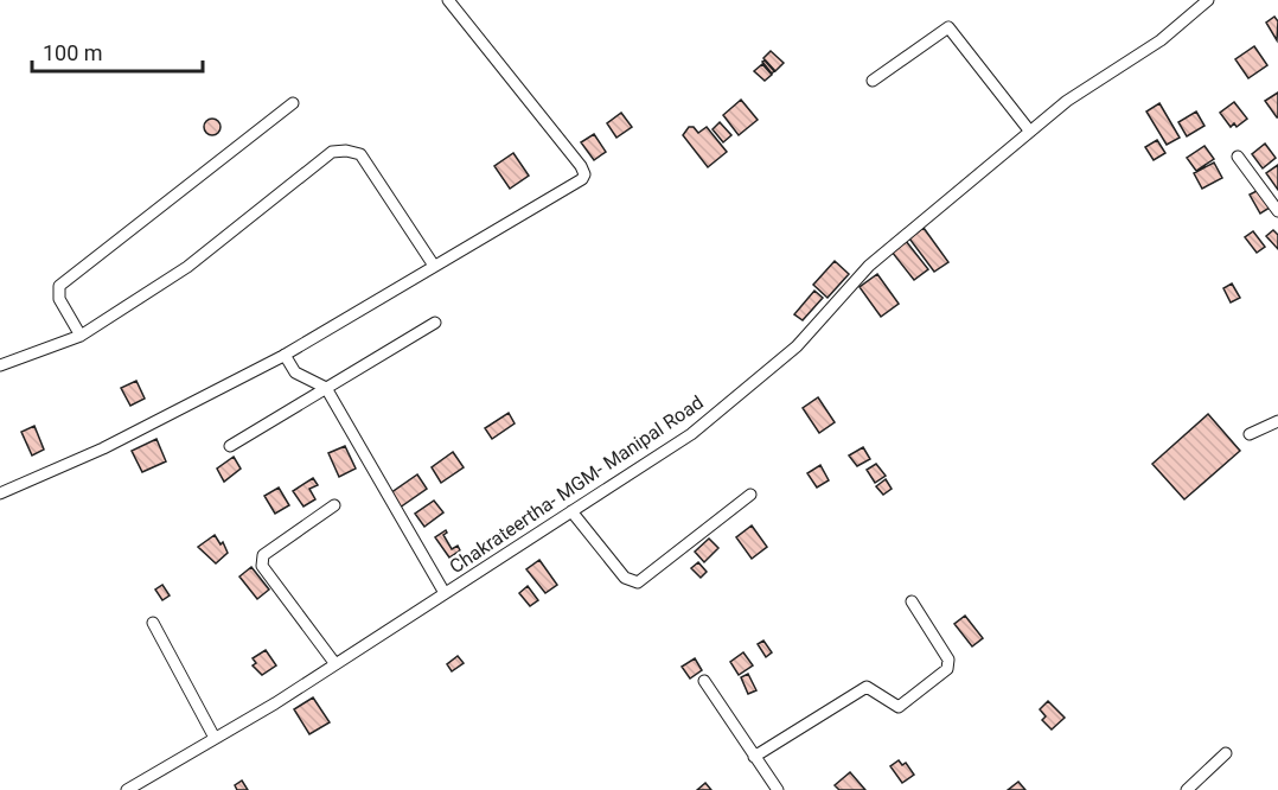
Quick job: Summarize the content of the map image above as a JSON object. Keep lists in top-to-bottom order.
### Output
{
  "streets": {
    "street": ["Chakrateertha- MGM- Manipal Road"]
  },
  "scale_bar": "100 m"
}
